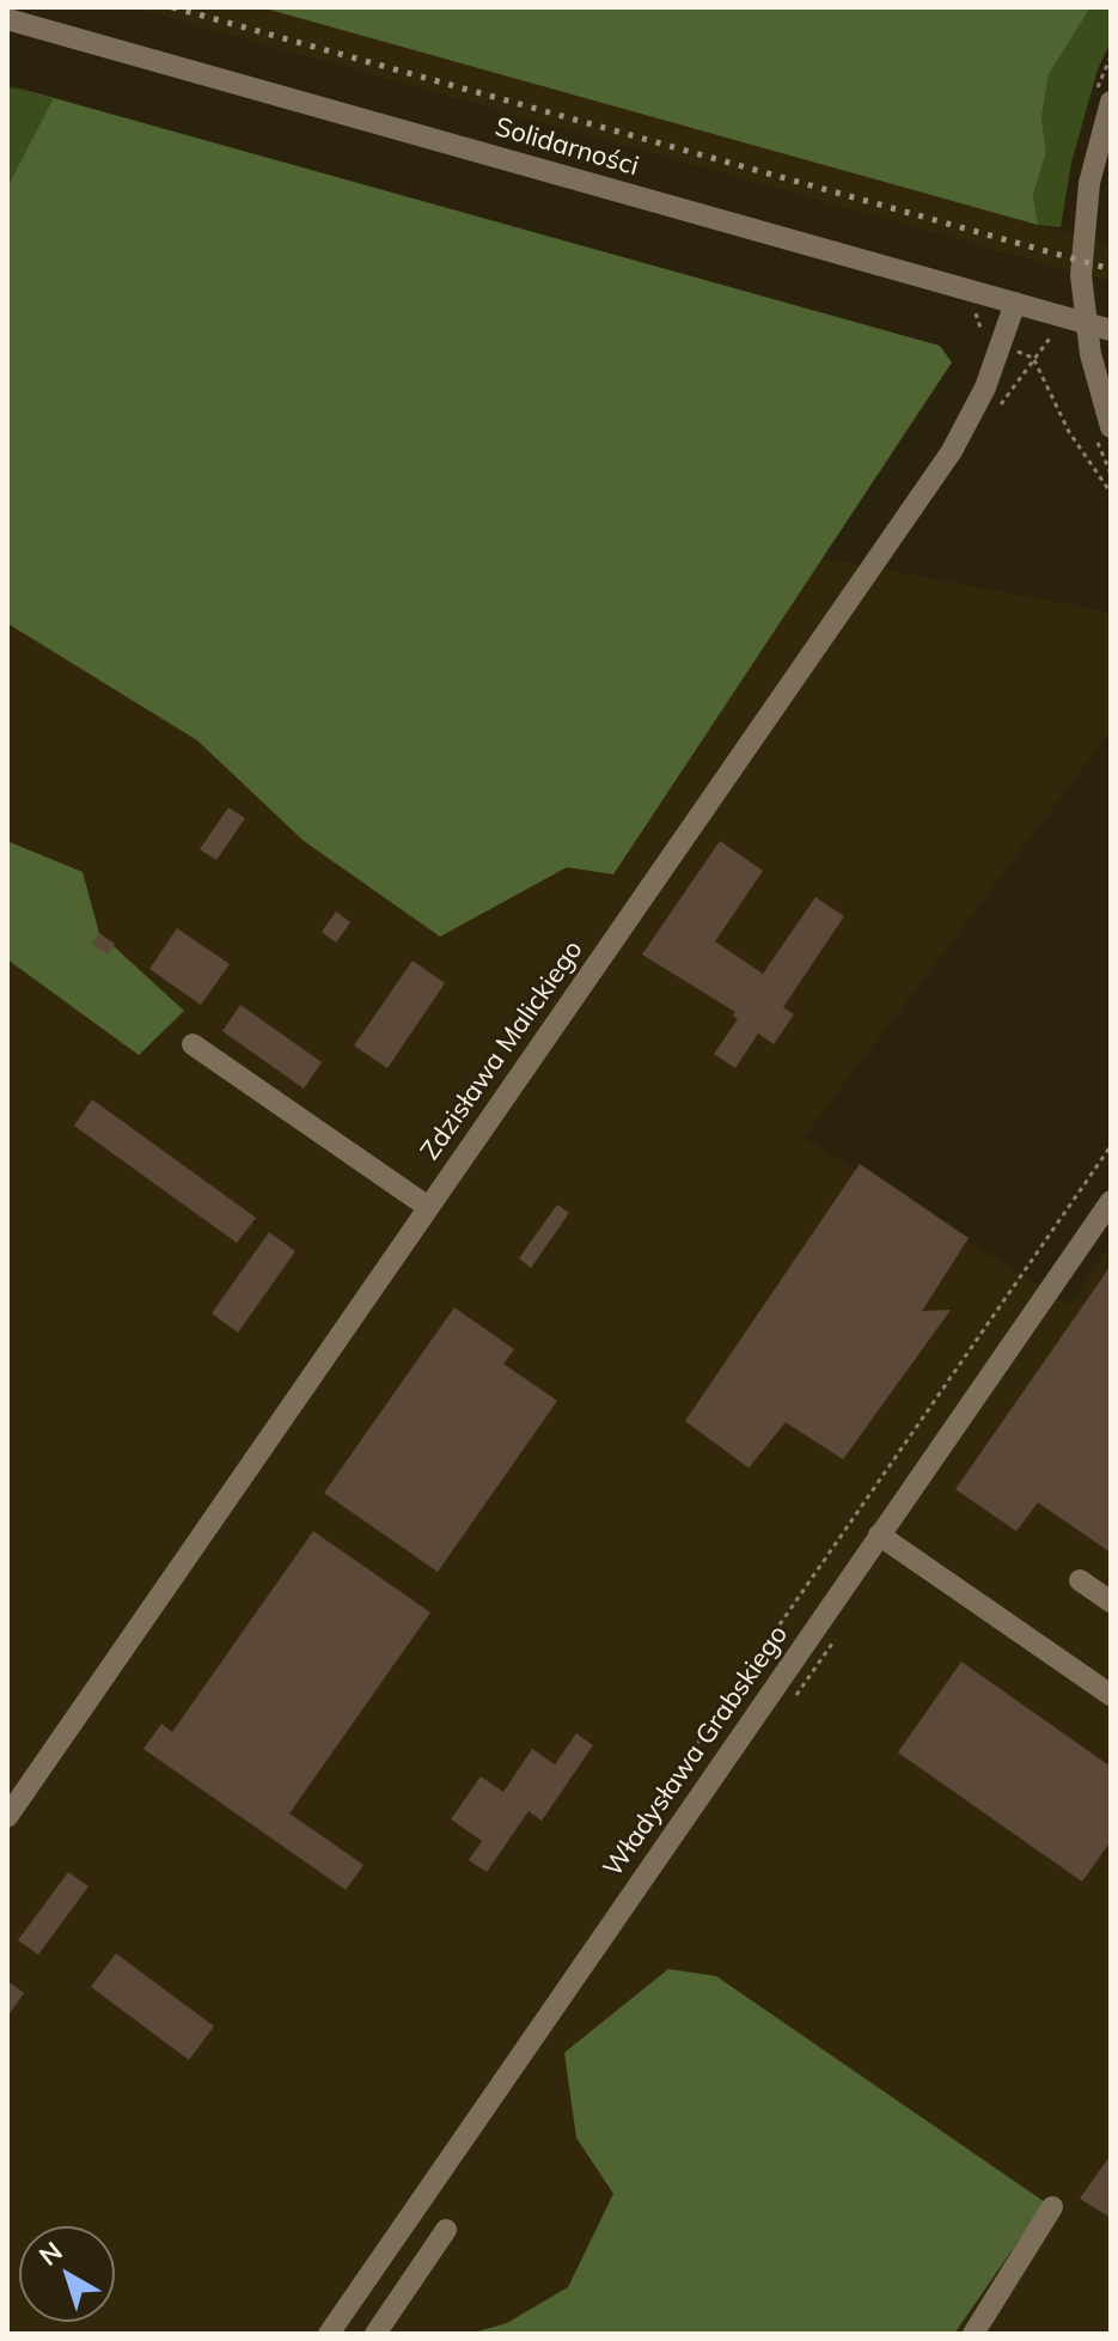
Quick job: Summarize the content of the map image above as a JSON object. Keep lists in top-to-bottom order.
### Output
{
  "streets": {
    "street": ["Solidarności", "Zdzisława Malickiego", "Władysława Grabskiego"]
  },
  "crossings": [
    ["Solidarności", "Zdzisława Malickiego"]
  ],
  "north": "top left"
}
